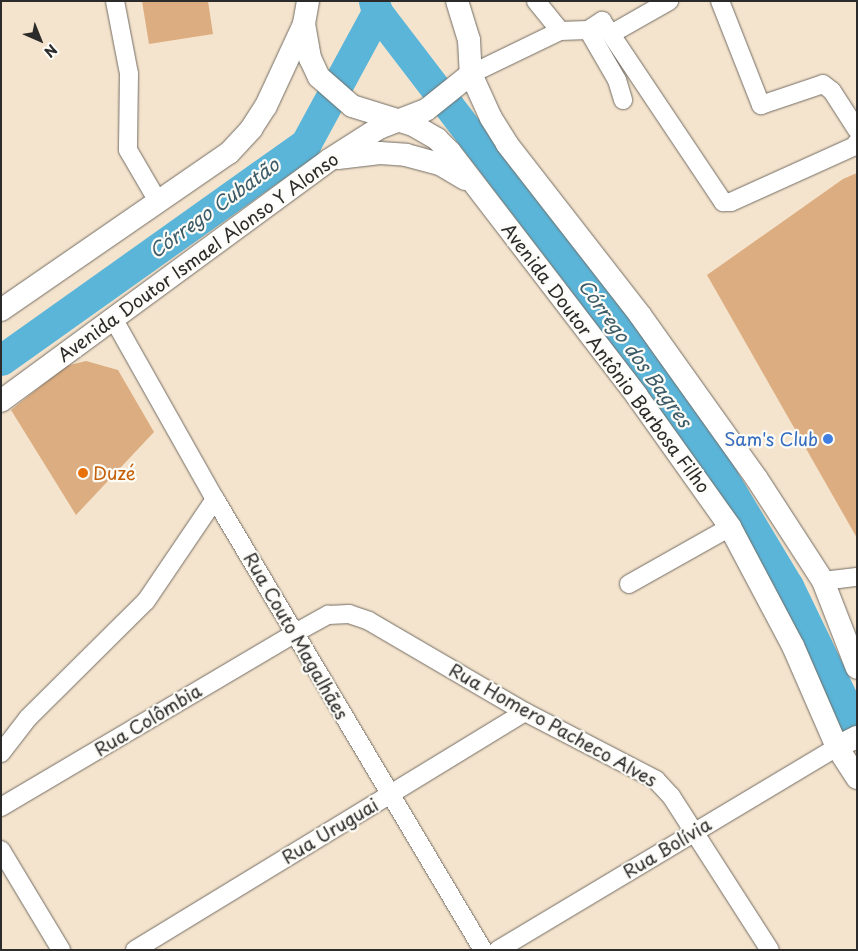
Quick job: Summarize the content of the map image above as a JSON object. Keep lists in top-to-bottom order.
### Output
{
  "streets": {
    "main road": ["Avenida Doutor Ismael Alonso Y Alonso", "Avenida Doutor Antônio Barbosa Filho"],
    "street": [
      "Rua Couto Magalhães",
      "Rua Colômbia",
      "Rua Homero Pacheco Alves",
      "Rua Uruguai",
      "Rua Bolívia"
    ]
  },
  "crossings": [
    ["Avenida Doutor Ismael Alonso Y Alonso", "Avenida Doutor Antônio Barbosa Filho"],
    ["Avenida Doutor Ismael Alonso Y Alonso", "Rua Couto Magalhães"],
    ["Avenida Doutor Antônio Barbosa Filho", "Rua Bolívia"],
    ["Rua Couto Magalhães", "Rua Colômbia"],
    ["Rua Couto Magalhães", "Rua Homero Pacheco Alves"],
    ["Rua Couto Magalhães", "Rua Uruguai"],
    ["Rua Colômbia", "Rua Homero Pacheco Alves"],
    ["Rua Homero Pacheco Alves", "Rua Uruguai"],
    ["Rua Homero Pacheco Alves", "Rua Bolívia"]
  ],
  "water": ["Córrego Cubatão", "Córrego dos Bagres"],
  "places": ["Sam's Club", "Duzé"],
  "north": "bottom right"
}
